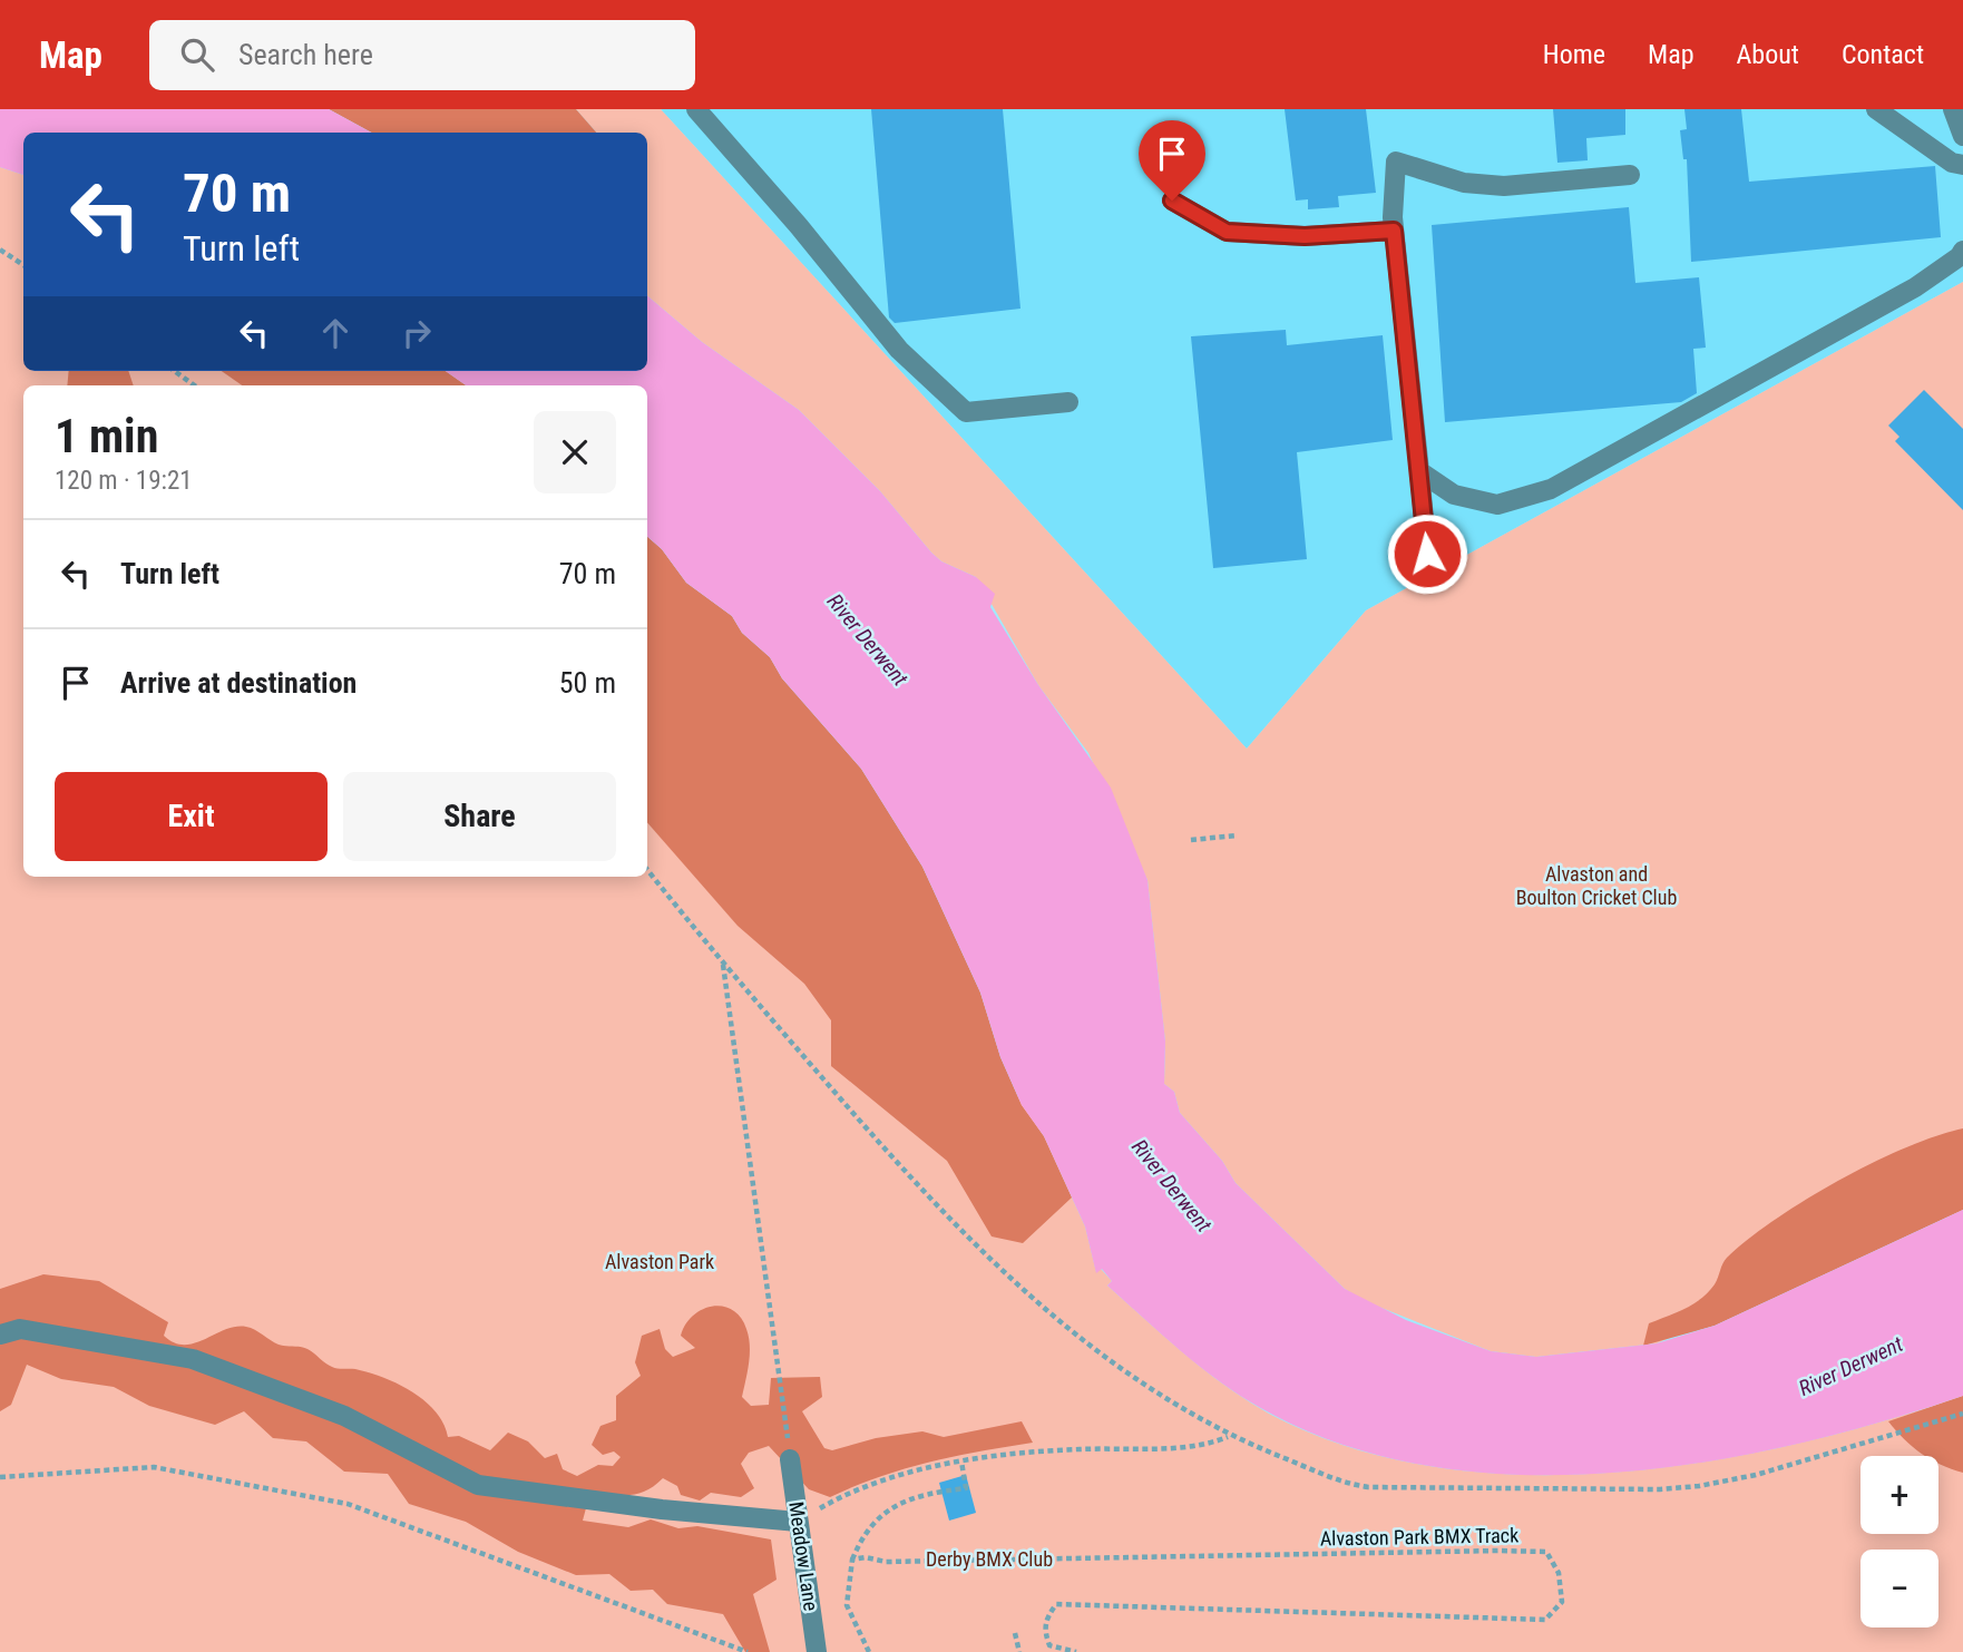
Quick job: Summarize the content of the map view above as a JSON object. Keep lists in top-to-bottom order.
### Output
{
  "streets": {
    "lane": ["Meadow Lane"],
    "path": ["Alvaston Park BMX Track"]
  },
  "water": ["River Derwent"],
  "parks": ["Alvaston and Boulton Cricket Club", "Alvaston Park", "Derby BMX Club"],
  "page": {
    "header": "Map",
    "search": "Search here",
    "nav": [
      "Home",
      "Map",
      "About",
      "Contact"
    ],
    "turn": ["70 m", "Turn left"],
    "heading": ["1 min", "120 m · 19:21"],
    "list": [
      {
        "name": "Turn left",
        "value": "70 m"
      },
      {
        "name": "Arrive at destination",
        "value": "50 m"
      }
    ],
    "buttons": ["Exit", "Share"],
    "map_buttons": ["+", "−"]
  }
}
